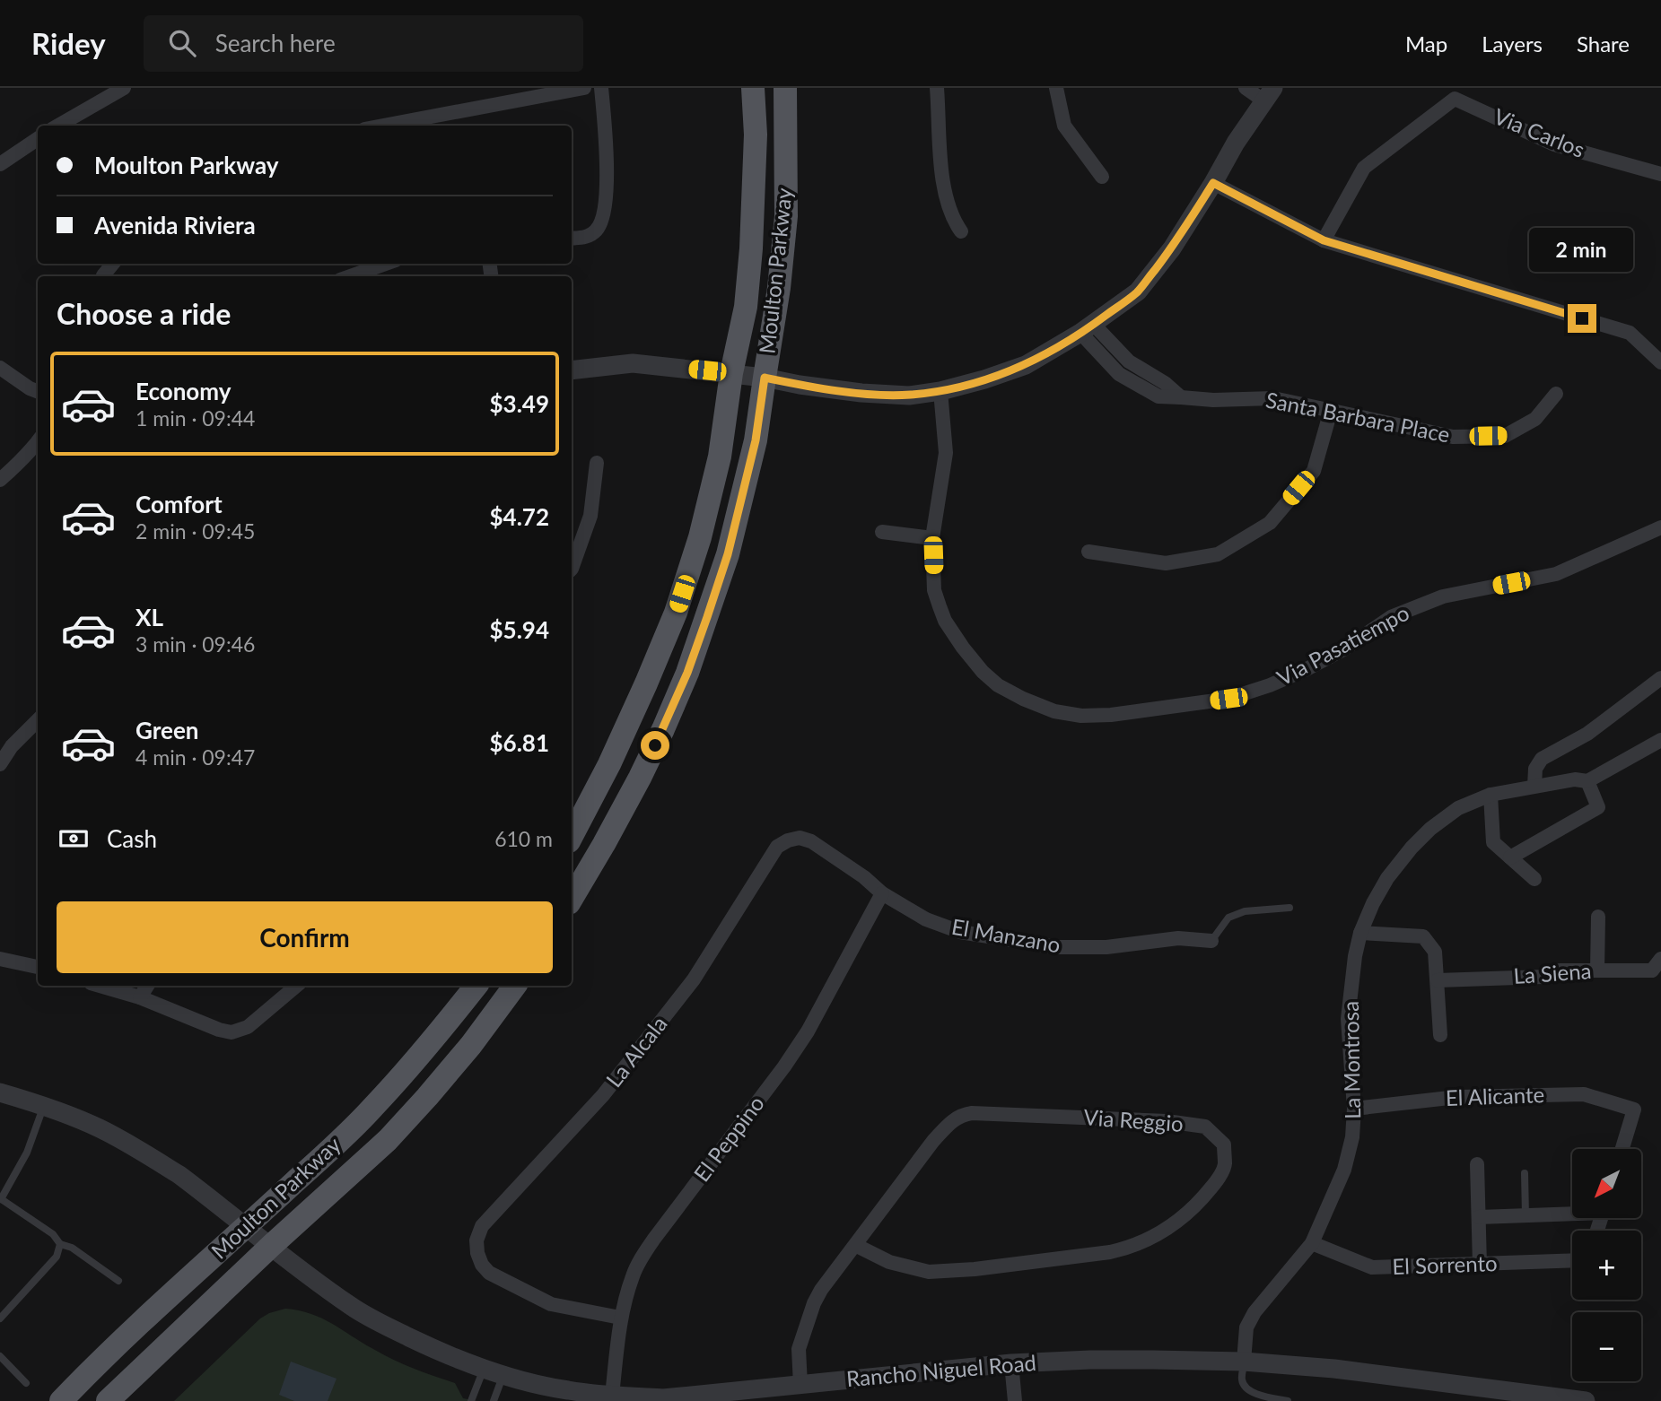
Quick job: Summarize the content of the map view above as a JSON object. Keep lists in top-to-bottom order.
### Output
{
  "streets": {
    "main road": ["Moulton Parkway"],
    "street": [
      "Via Carlos",
      "Santa Barbara Place",
      "Via Pasatiempo",
      "El Manzano",
      "La Siena",
      "La Alcala",
      "La Montrosa",
      "El Alicante",
      "Via Reggio",
      "El Peppino",
      "El Sorrento",
      "Rancho Niguel Road"
    ]
  },
  "crossings": [
    ["Moulton Parkway", "Rancho Niguel Road"],
    ["El Manzano", "La Alcala"],
    ["El Manzano", "El Peppino"],
    ["La Alcala", "El Peppino"],
    ["La Montrosa", "El Alicante"],
    ["La Montrosa", "El Sorrento"],
    ["La Montrosa", "Rancho Niguel Road"],
    ["Via Reggio", "Rancho Niguel Road"],
    ["El Peppino", "Rancho Niguel Road"]
  ],
  "north": "bottom left",
  "page": {
    "header": "Ridey",
    "search": "Search here",
    "nav": ["Map", "Layers", "Share"],
    "banner": ["Moulton Parkway", "Avenida Riviera"],
    "bubble": "2 min",
    "heading": "Choose a ride",
    "list": [
      {
        "name": "Economy",
        "note": "1 min · 09:44",
        "value": "$3.49"
      },
      {
        "name": "Comfort",
        "note": "2 min · 09:45",
        "value": "$4.72"
      },
      {
        "name": "XL",
        "note": "3 min · 09:46",
        "value": "$5.94"
      },
      {
        "name": "Green",
        "note": "4 min · 09:47",
        "value": "$6.81"
      }
    ],
    "pay": ["Cash", "610 m"],
    "buttons": "Confirm",
    "map_buttons": ["+", "−"]
  }
}
